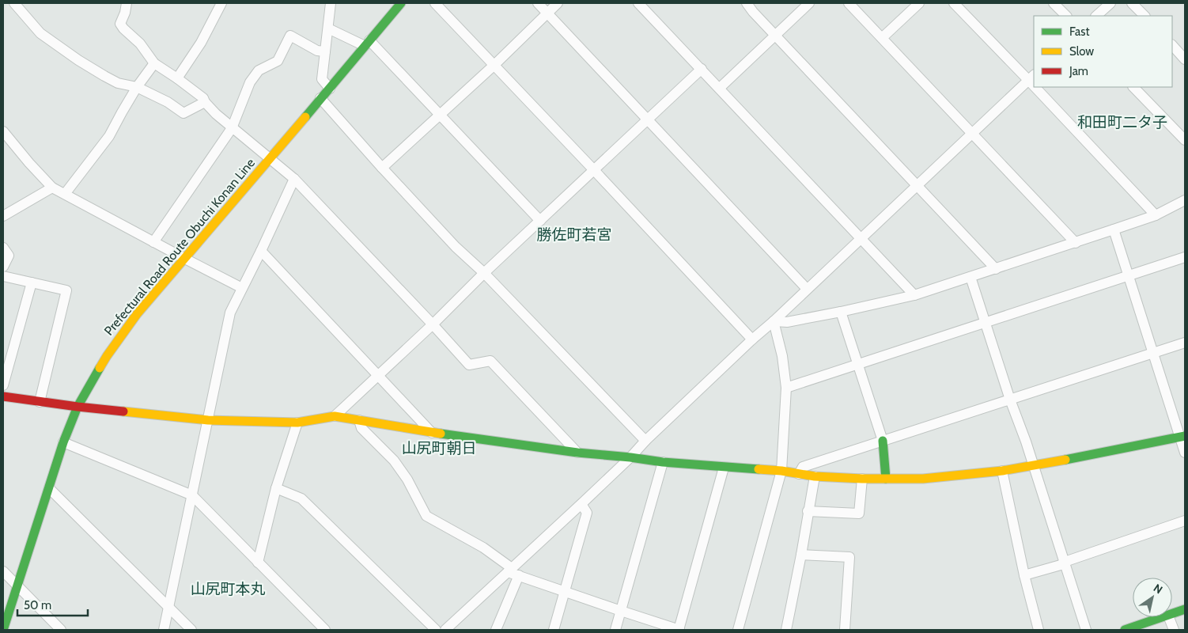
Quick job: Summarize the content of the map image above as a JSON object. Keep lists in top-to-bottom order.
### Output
{
  "streets": {
    "street": ["Prefectural Road Route Obuchi Konan Line"]
  },
  "districts": [
    "和田町二タ子",
    "勝佐町若宮",
    "山尻町朝日",
    "山尻町本丸"
  ],
  "legend": ["Fast", "Slow", "Jam"],
  "scale_bar": "50 m",
  "north": "top right"
}
